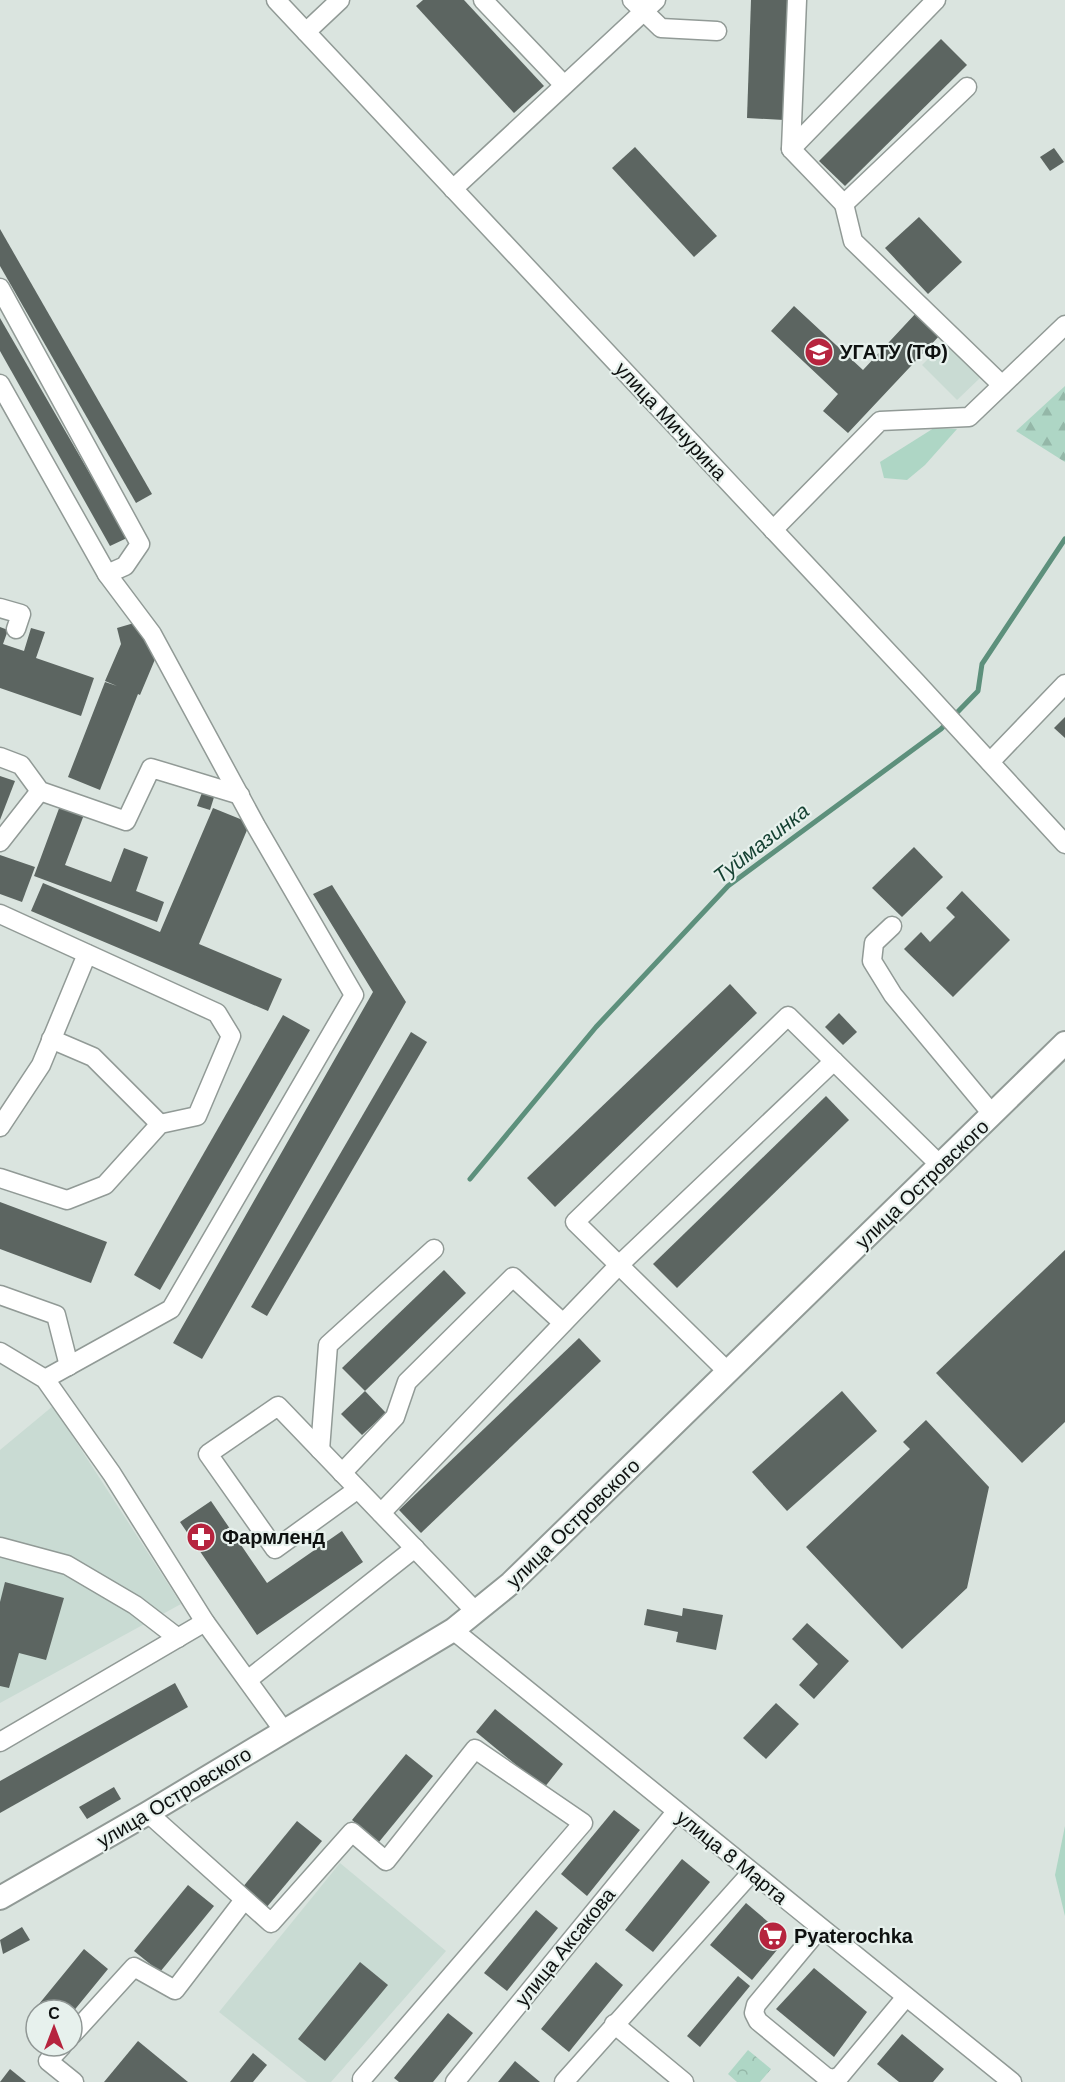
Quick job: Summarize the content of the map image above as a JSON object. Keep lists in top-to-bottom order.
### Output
{
  "streets": {
    "main road": ["улица Островского"],
    "street": ["улица Мичурина", "улица 8 Марта", "улица Аксакова"]
  },
  "crossings": [
    ["улица Островского", "улица 8 Марта"],
    ["улица 8 Марта", "улица Аксакова"]
  ],
  "water": ["Туймазинка"],
  "places": {
    "school or university": ["УГАТУ (ТФ)"],
    "pharmacy": ["Фармленд"],
    "supermarket": ["Pyaterochka"]
  },
  "north": "top"
}
